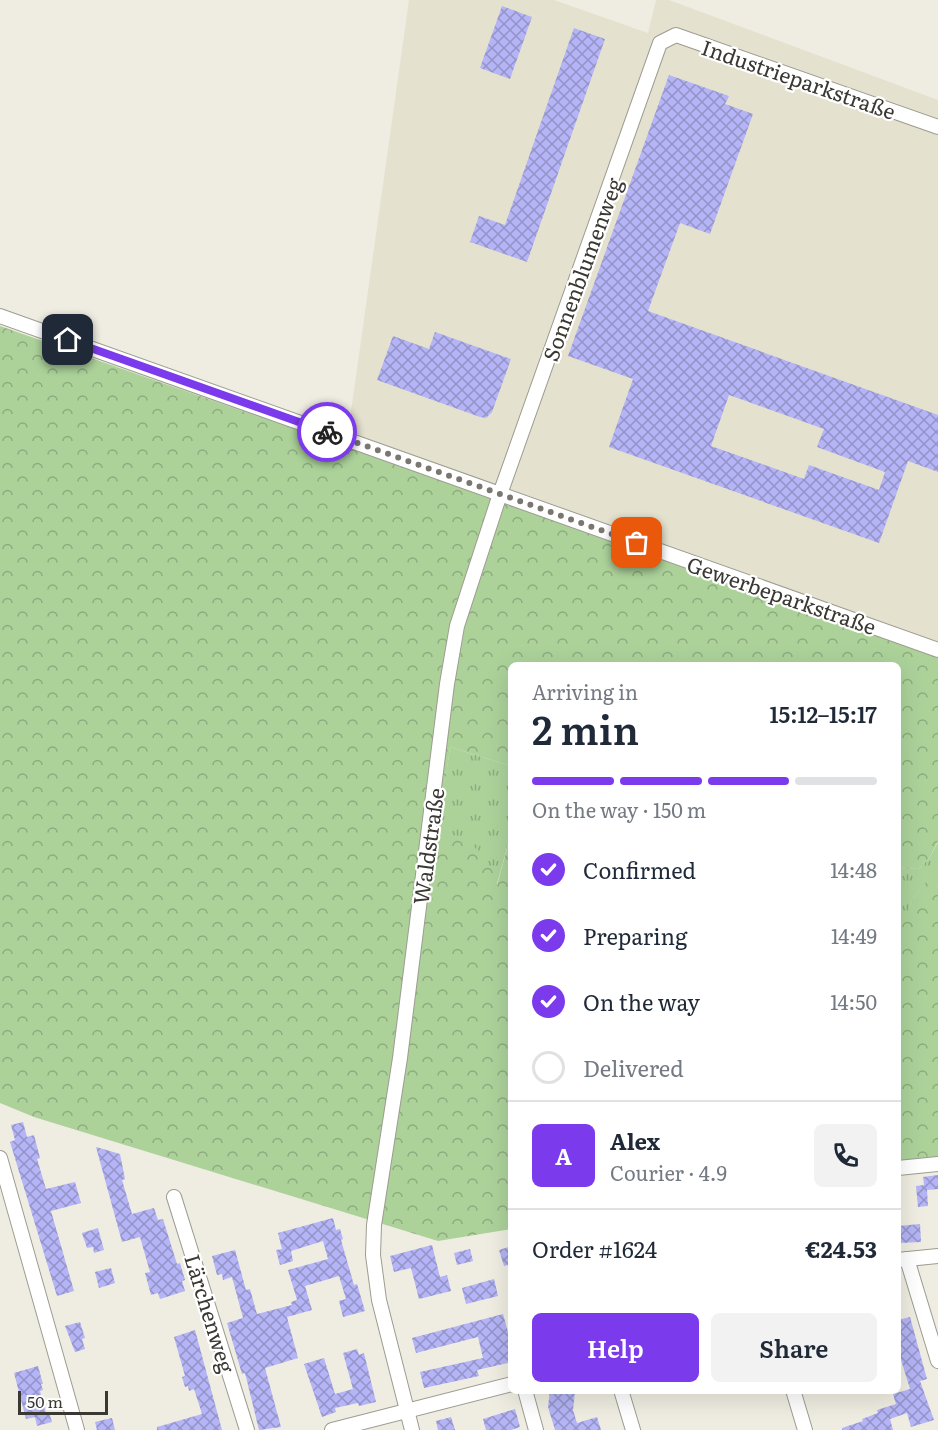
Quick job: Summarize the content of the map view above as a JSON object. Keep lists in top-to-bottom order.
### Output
{
  "streets": {
    "street": [
      "Industrieparkstraße",
      "Sonnenblumenweg",
      "Gewerbeparkstraße",
      "Waldstraße",
      "Lärchenweg"
    ]
  },
  "crossings": [
    ["Industrieparkstraße", "Sonnenblumenweg"],
    ["Sonnenblumenweg", "Gewerbeparkstraße"],
    ["Sonnenblumenweg", "Waldstraße"],
    ["Gewerbeparkstraße", "Waldstraße"]
  ],
  "scale_bar": "50 m",
  "page": {
    "heading": ["2 min", "Arriving in", "15:12–15:17"],
    "panel": [
      "Alex",
      "Courier · 4.9",
      "Order #1624",
      "€24.53"
    ],
    "bar": "On the way · 150 m",
    "list": [
      ["Confirmed", "14:48"],
      ["Preparing", "14:49"],
      ["On the way", "14:50"],
      "Delivered"
    ],
    "round": "A",
    "buttons": ["Help", "Share"],
    "scale": "50 m"
  }
}
